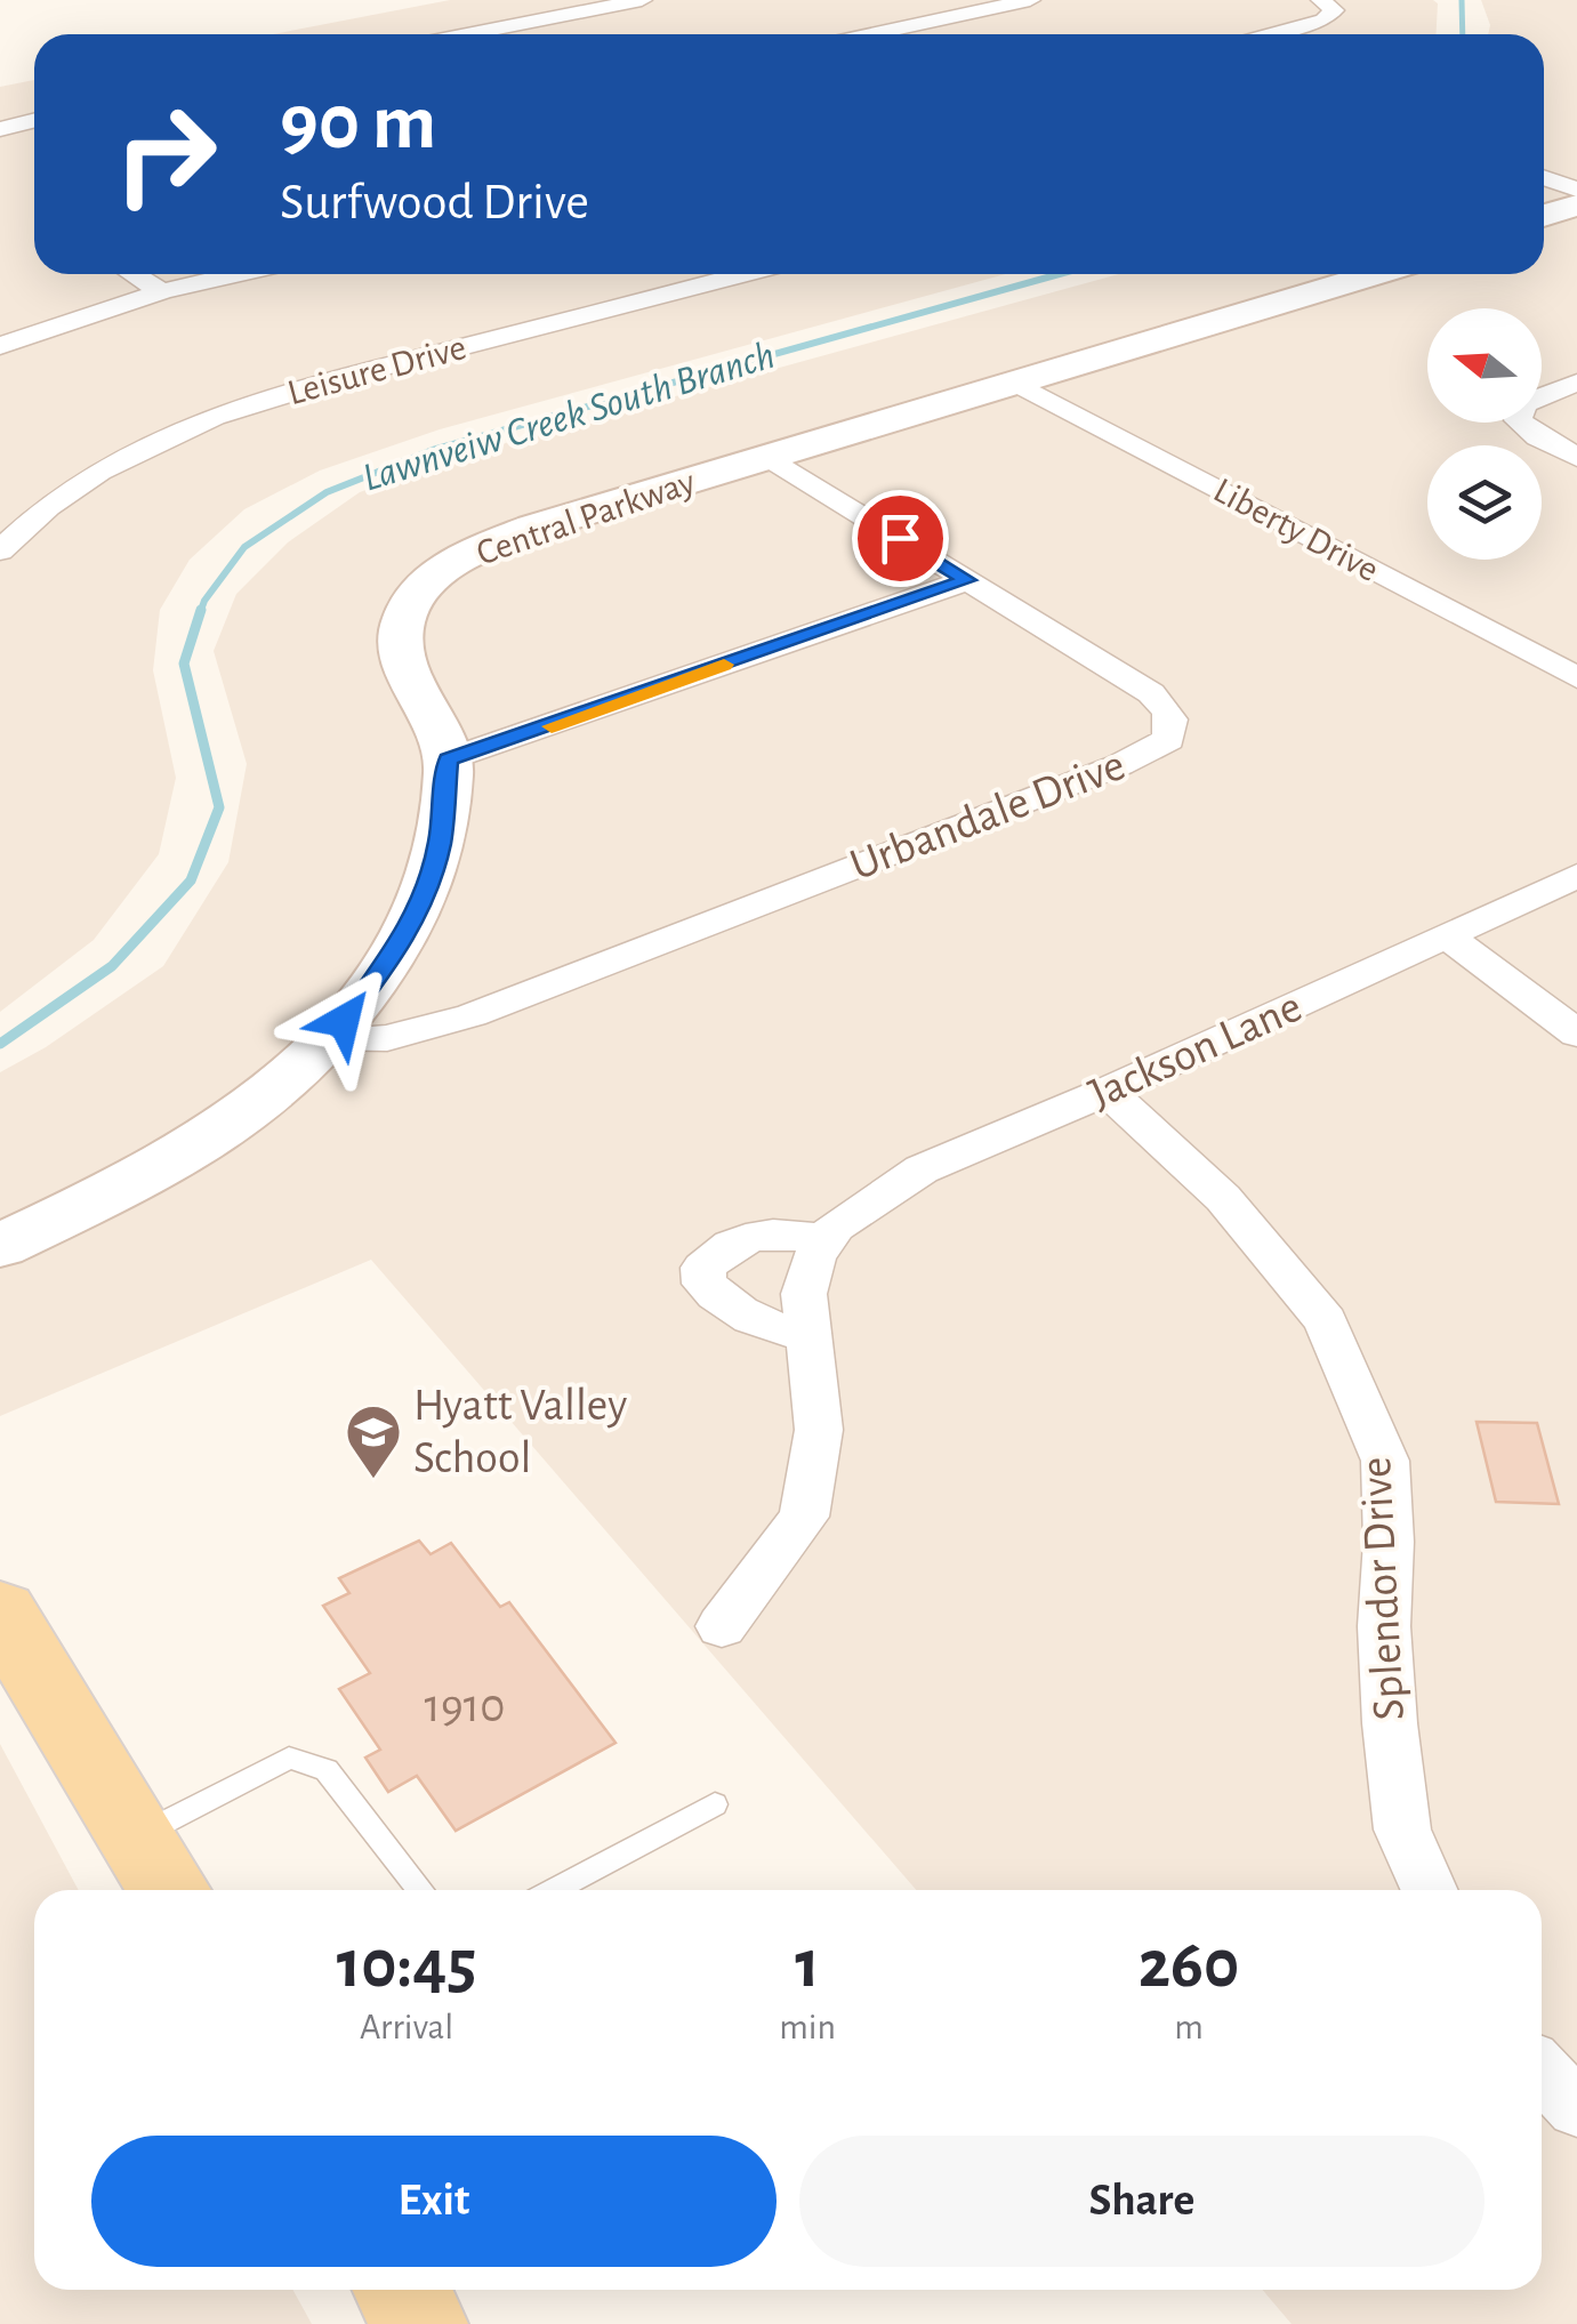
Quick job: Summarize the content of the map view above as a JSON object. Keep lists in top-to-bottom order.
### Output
{
  "streets": {
    "street": [
      "Leisure Drive",
      "Central Parkway",
      "Liberty Drive",
      "Urbandale Drive",
      "Jackson Lane",
      "Splendor Drive"
    ]
  },
  "crossings": [
    ["Central Parkway", "Liberty Drive"],
    ["Central Parkway", "Urbandale Drive"],
    ["Jackson Lane", "Splendor Drive"]
  ],
  "water": ["Lawnveiw Creek South Branch"],
  "places": {
    "school or university": ["Hyatt Valley School"]
  },
  "house_numbers": ["1910"],
  "north": "left",
  "page": {
    "turn": ["90 m", "Surfwood Drive"],
    "eta": [
      "10:45",
      "Arrival",
      "1",
      "min",
      "260",
      "m"
    ],
    "buttons": ["Exit", "Share"]
  }
}
